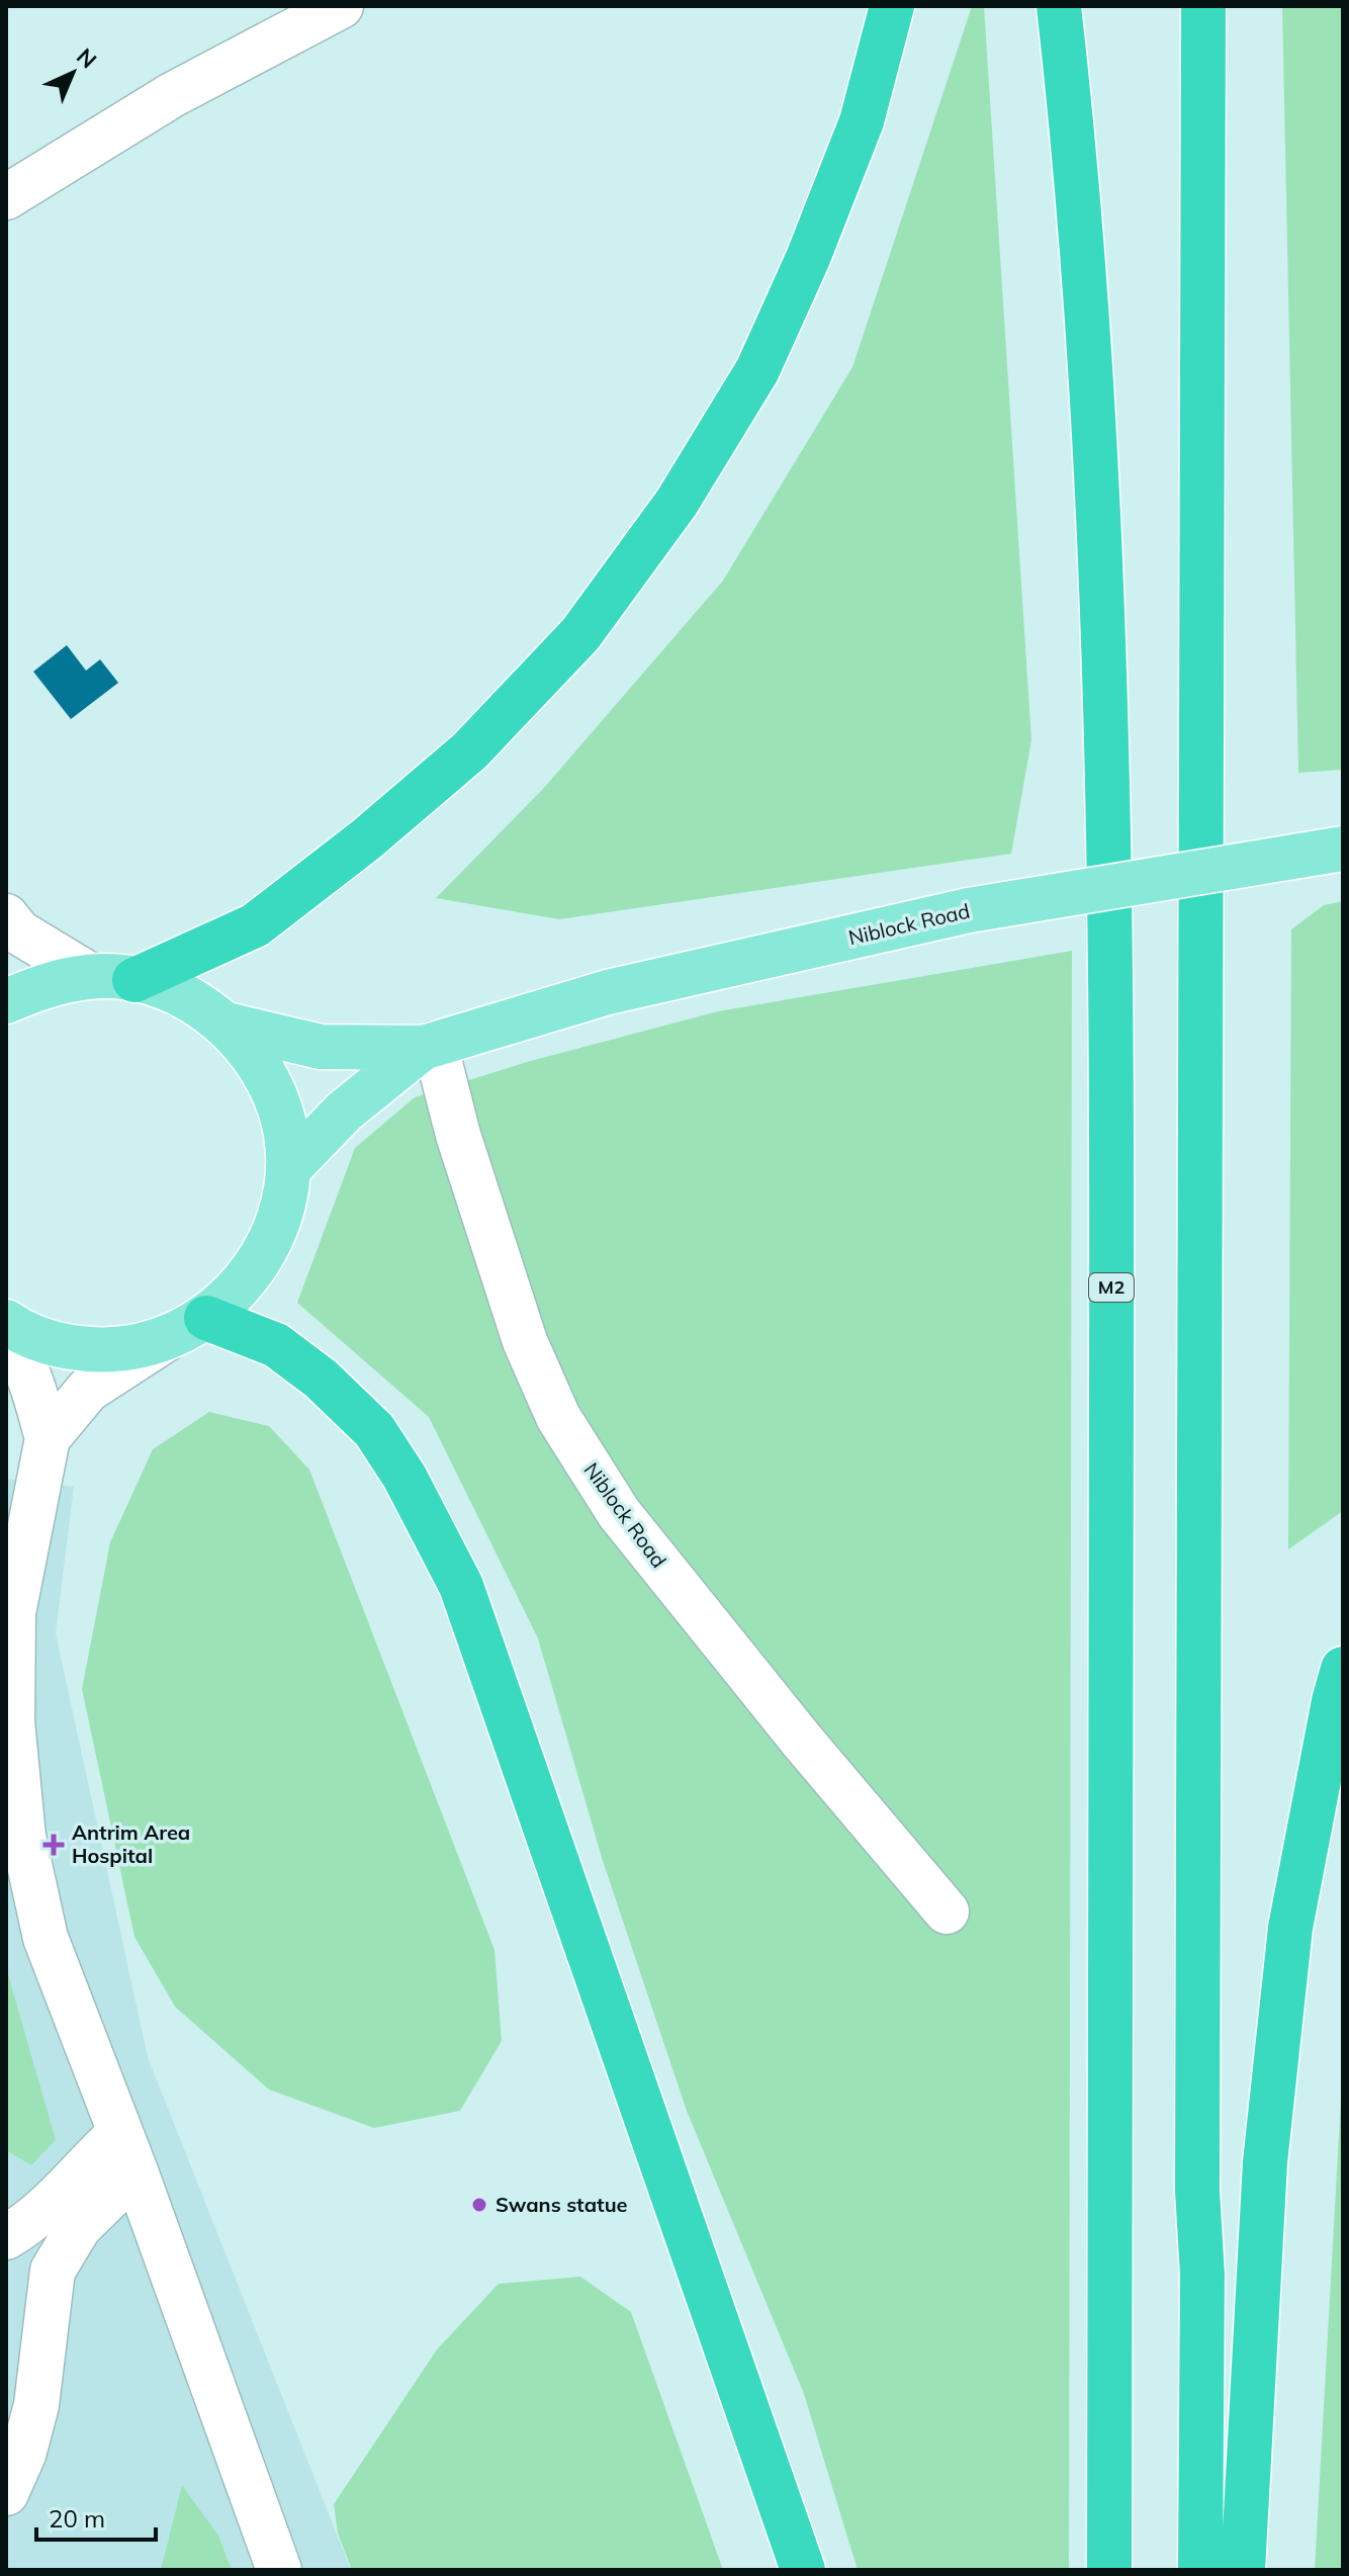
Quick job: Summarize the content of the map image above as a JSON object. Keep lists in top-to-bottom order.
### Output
{
  "streets": {
    "highway": ["M2"],
    "main road": ["Niblock Road"]
  },
  "places": {
    "health": ["Antrim Area Hospital"],
    "other": ["Swans statue"]
  },
  "scale_bar": "20 m",
  "north": "top right"
}
